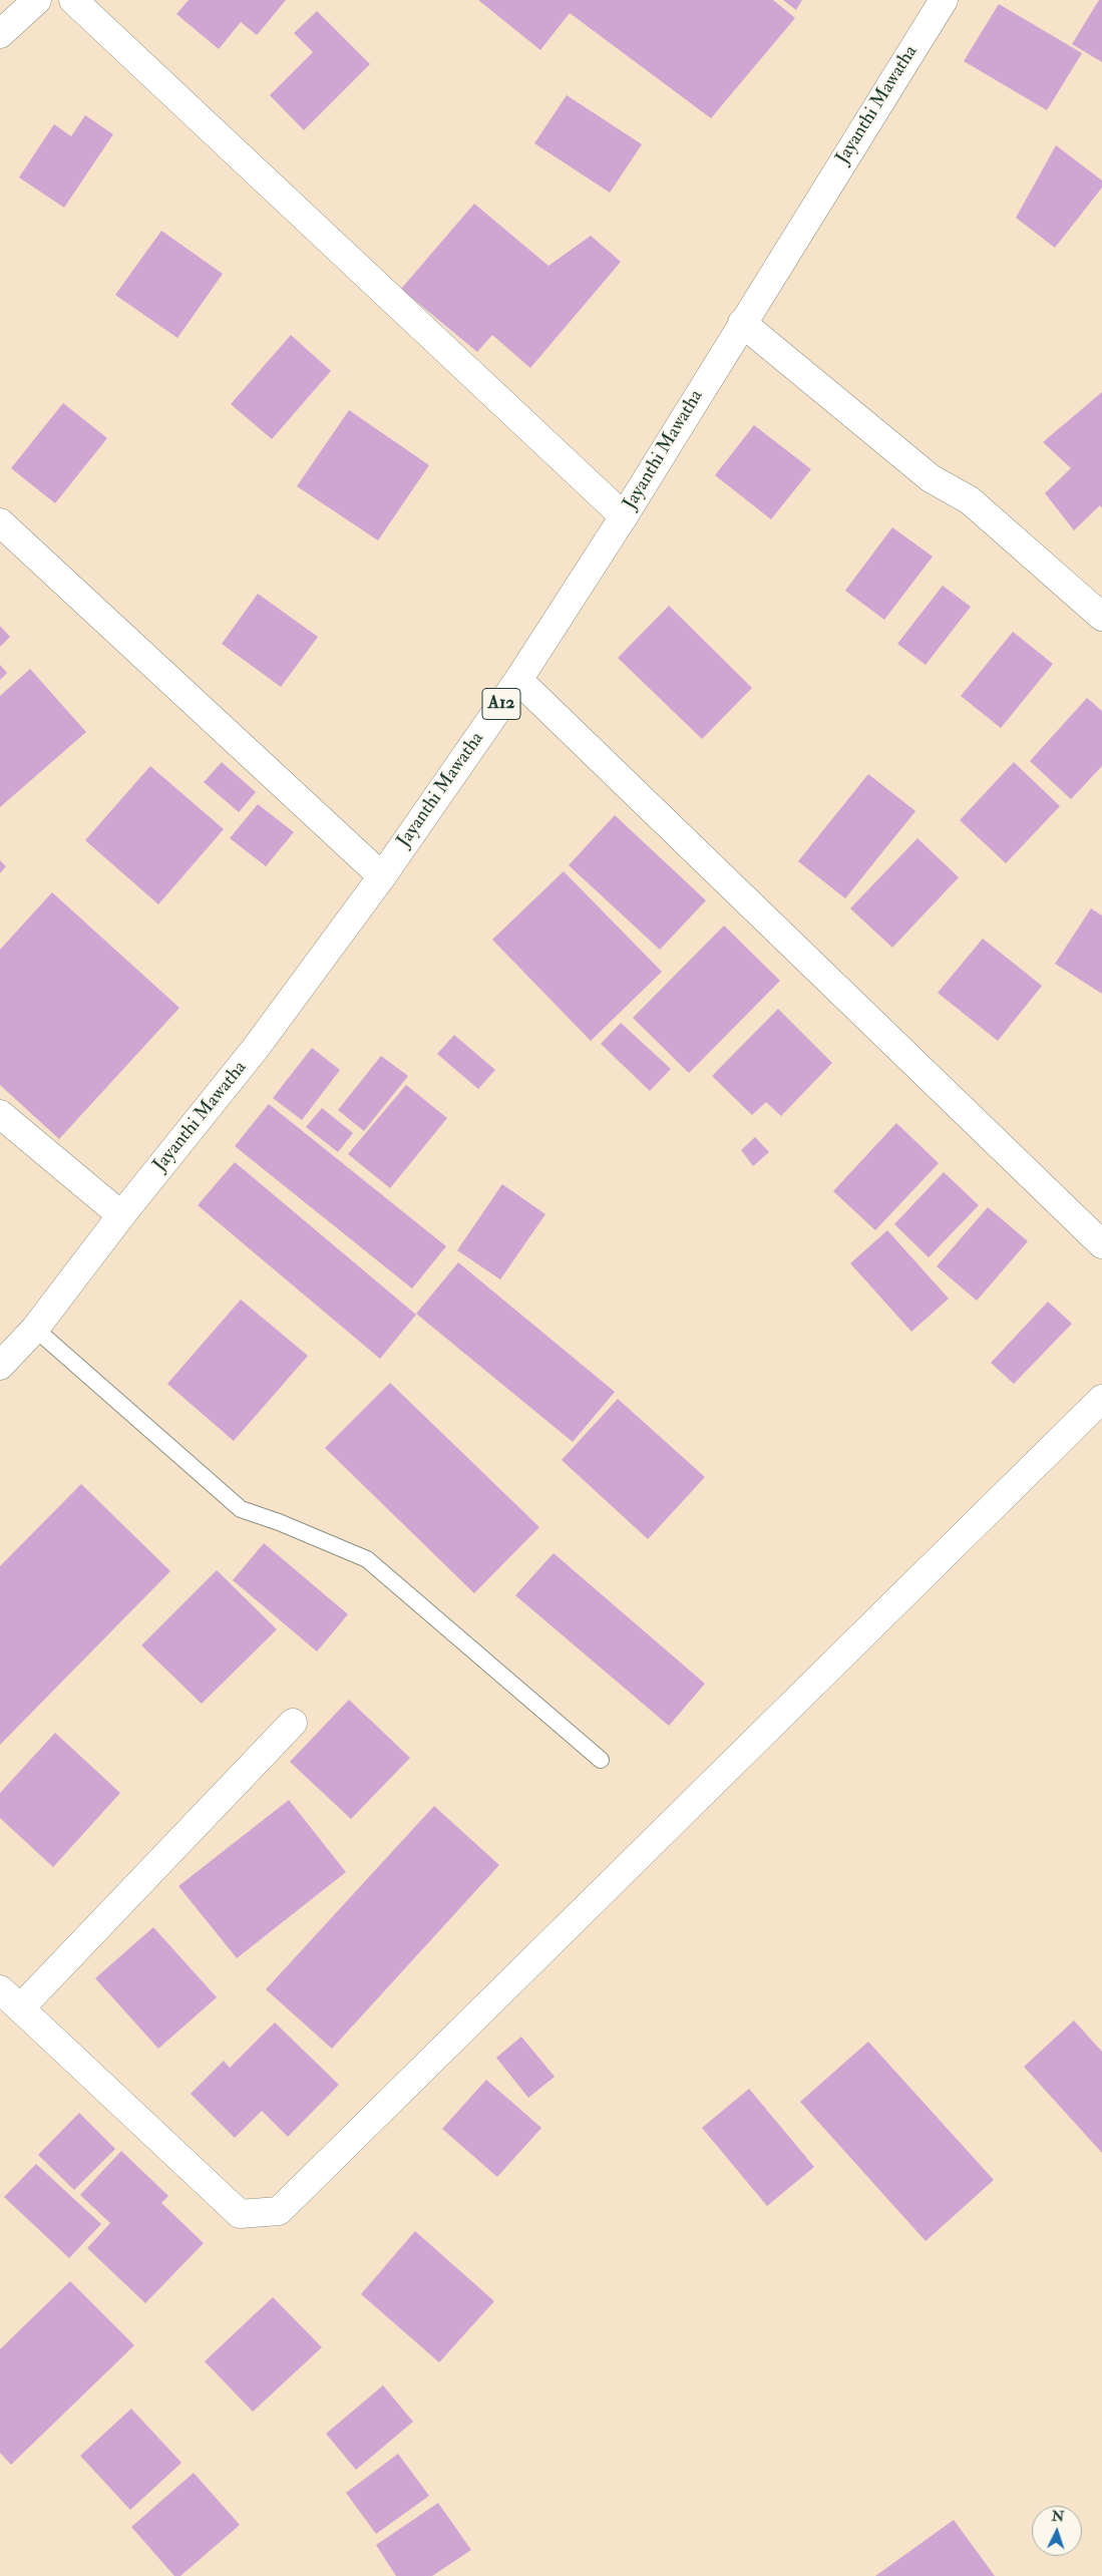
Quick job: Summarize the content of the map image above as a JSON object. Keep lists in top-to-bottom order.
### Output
{
  "streets": {
    "main road": ["Jayanthi Mawatha", "A12"]
  },
  "north": "top"
}
